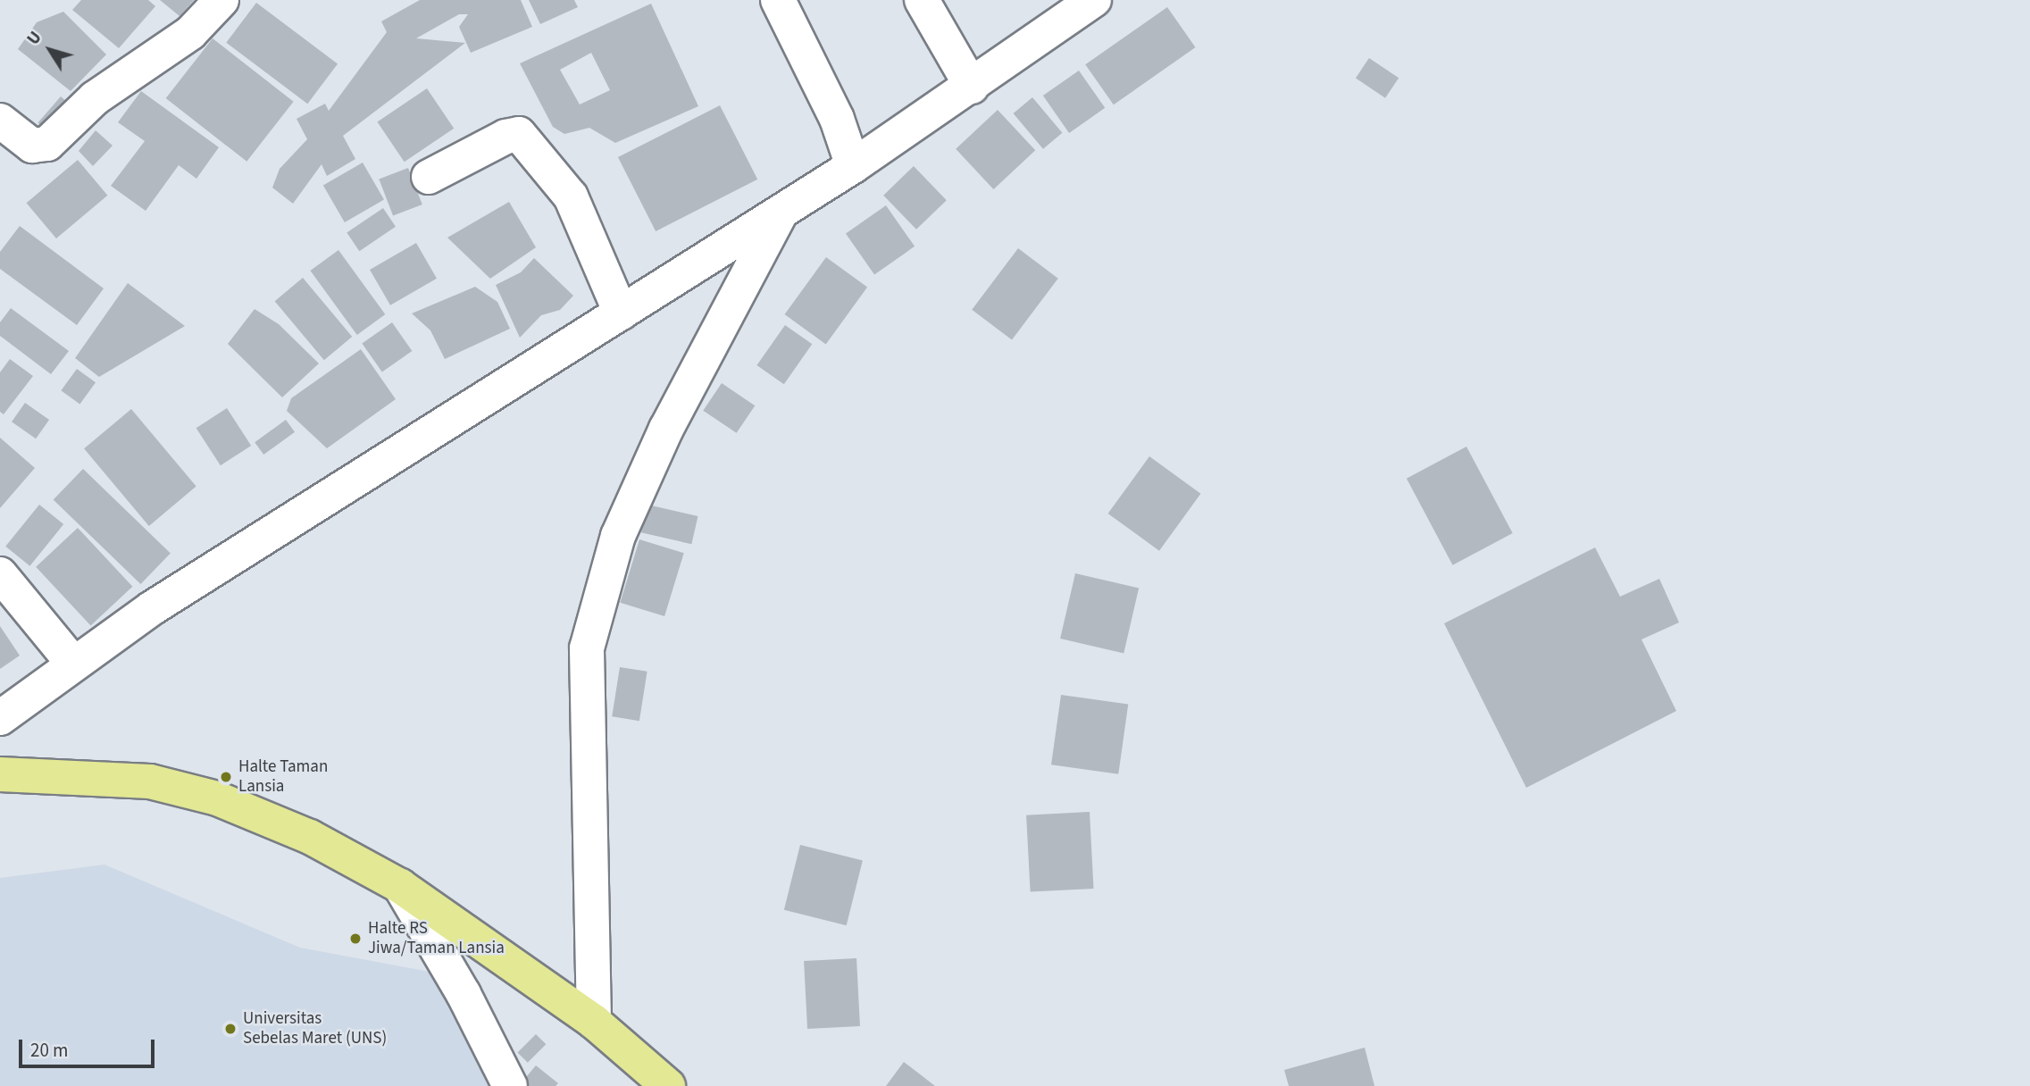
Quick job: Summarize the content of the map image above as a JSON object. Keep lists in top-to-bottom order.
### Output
{
  "places": ["Halte Taman Lansia", "Halte RS Jiwa/Taman Lansia", "Universitas Sebelas Maret (UNS)"],
  "scale_bar": "20 m",
  "north": "top left"
}
